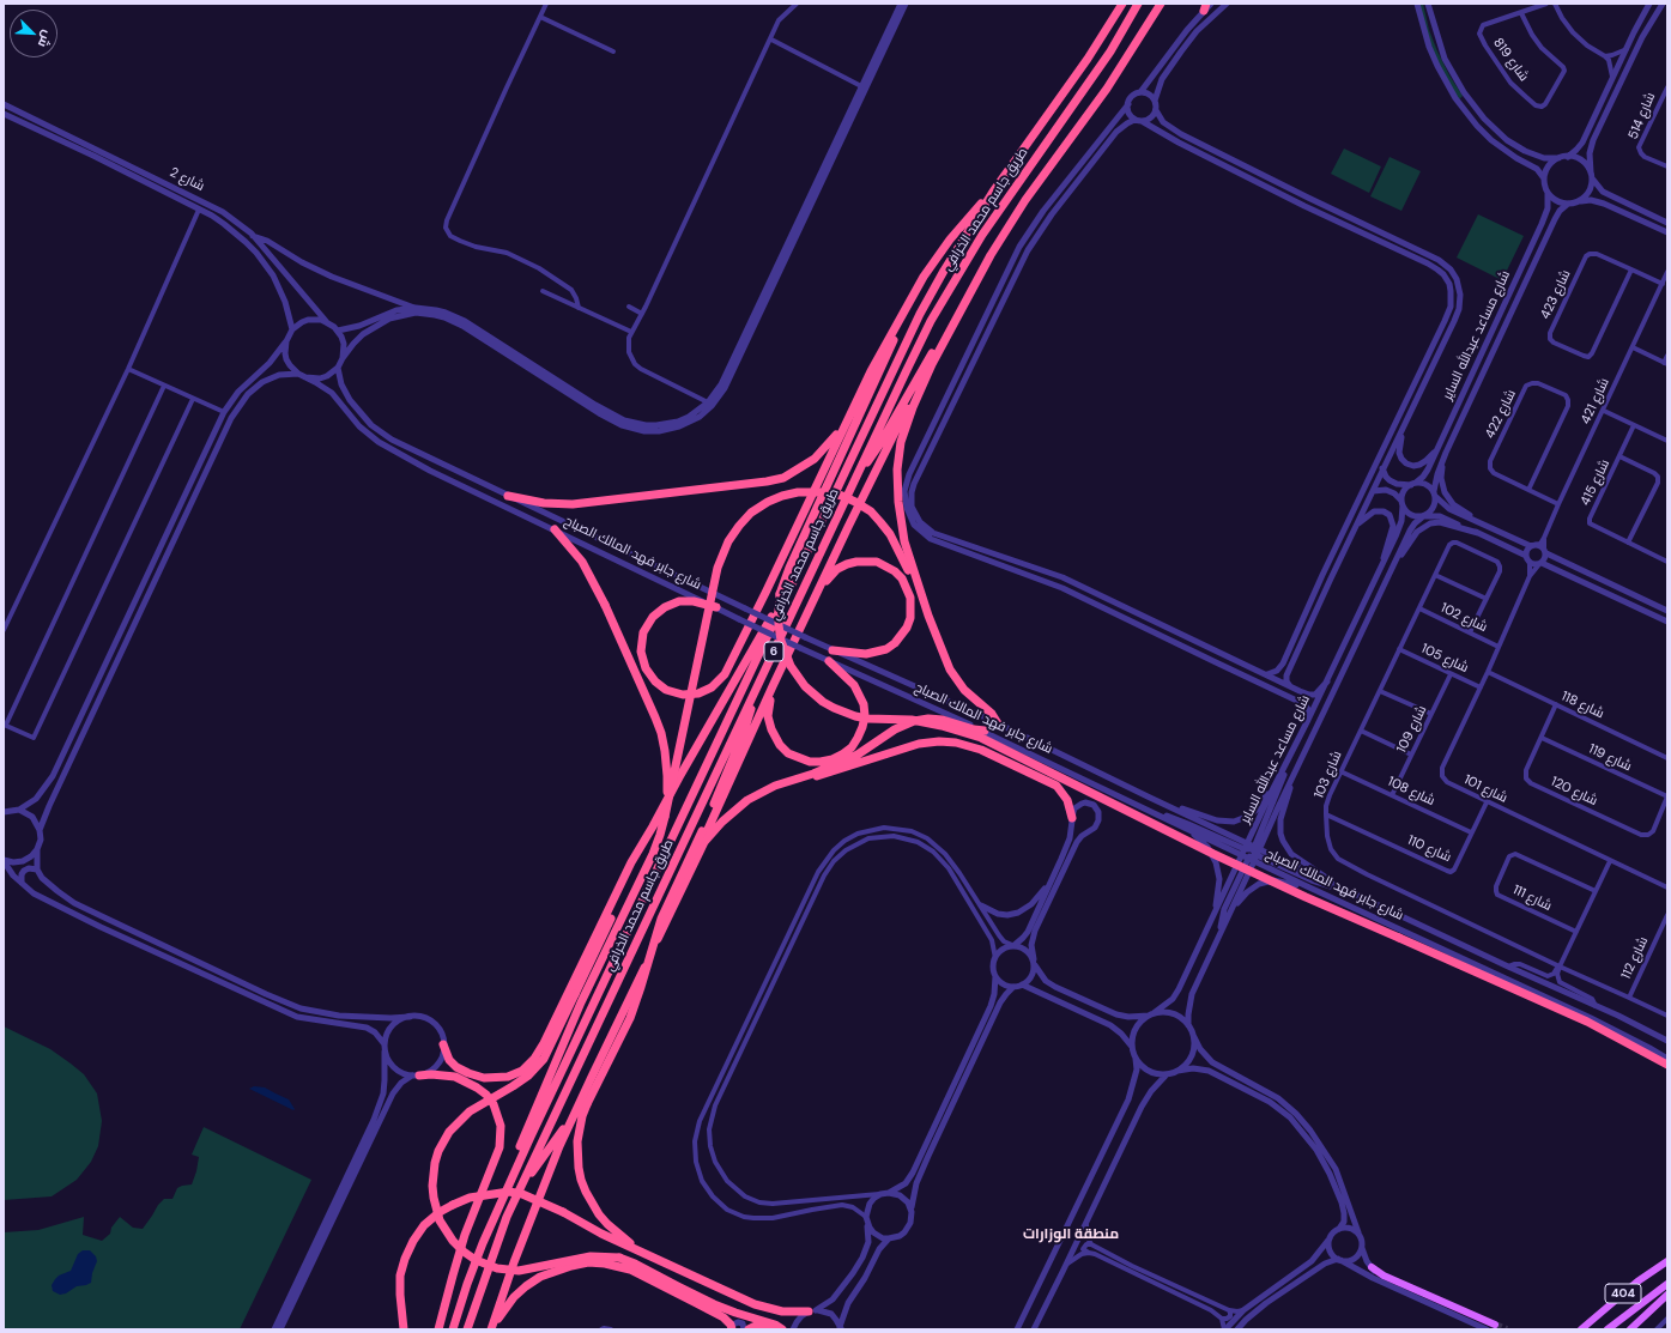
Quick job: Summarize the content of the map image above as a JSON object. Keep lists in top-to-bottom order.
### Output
{
  "streets": {
    "highway": ["طريق جاسم محمد الخرافي", "6"],
    "main road": ["404"],
    "street": [
      "شارع 819",
      "شارع 514",
      "شارع 2",
      "شارع 423",
      "شارع مساعد عبدالله الساير",
      "شارع 421",
      "شارع 422",
      "شارع 415",
      "شارع جابر فهد المالك الصباح",
      "شارع 102",
      "شارع 105",
      "شارع 118",
      "شارع 109",
      "شارع 119",
      "شارع 103",
      "شارع 101",
      "شارع 108",
      "شارع 120",
      "شارع 110",
      "شارع 111",
      "شارع 112"
    ]
  },
  "crossings": [
    ["شارع 2", "شارع جابر فهد المالك الصباح"],
    ["شارع 423", "شارع 421"],
    ["شارع مساعد عبدالله الساير", "شارع جابر فهد المالك الصباح"],
    ["شارع 421", "شارع 422"],
    ["شارع 421", "شارع 101"],
    ["شارع 102", "شارع 103"],
    ["شارع 102", "شارع 101"],
    ["شارع 105", "شارع 109"],
    ["شارع 105", "شارع 103"],
    ["شارع 105", "شارع 101"],
    ["شارع 118", "شارع 101"],
    ["شارع 118", "شارع 120"],
    ["شارع 109", "شارع 108"],
    ["شارع 119", "شارع 120"],
    ["شارع 103", "شارع 108"],
    ["شارع 103", "شارع 110"],
    ["شارع 103", "شارع 112"],
    ["شارع 101", "شارع 110"],
    ["شارع 108", "شارع 110"]
  ],
  "districts": ["منطقة الوزارات"],
  "north": "bottom right"
}
